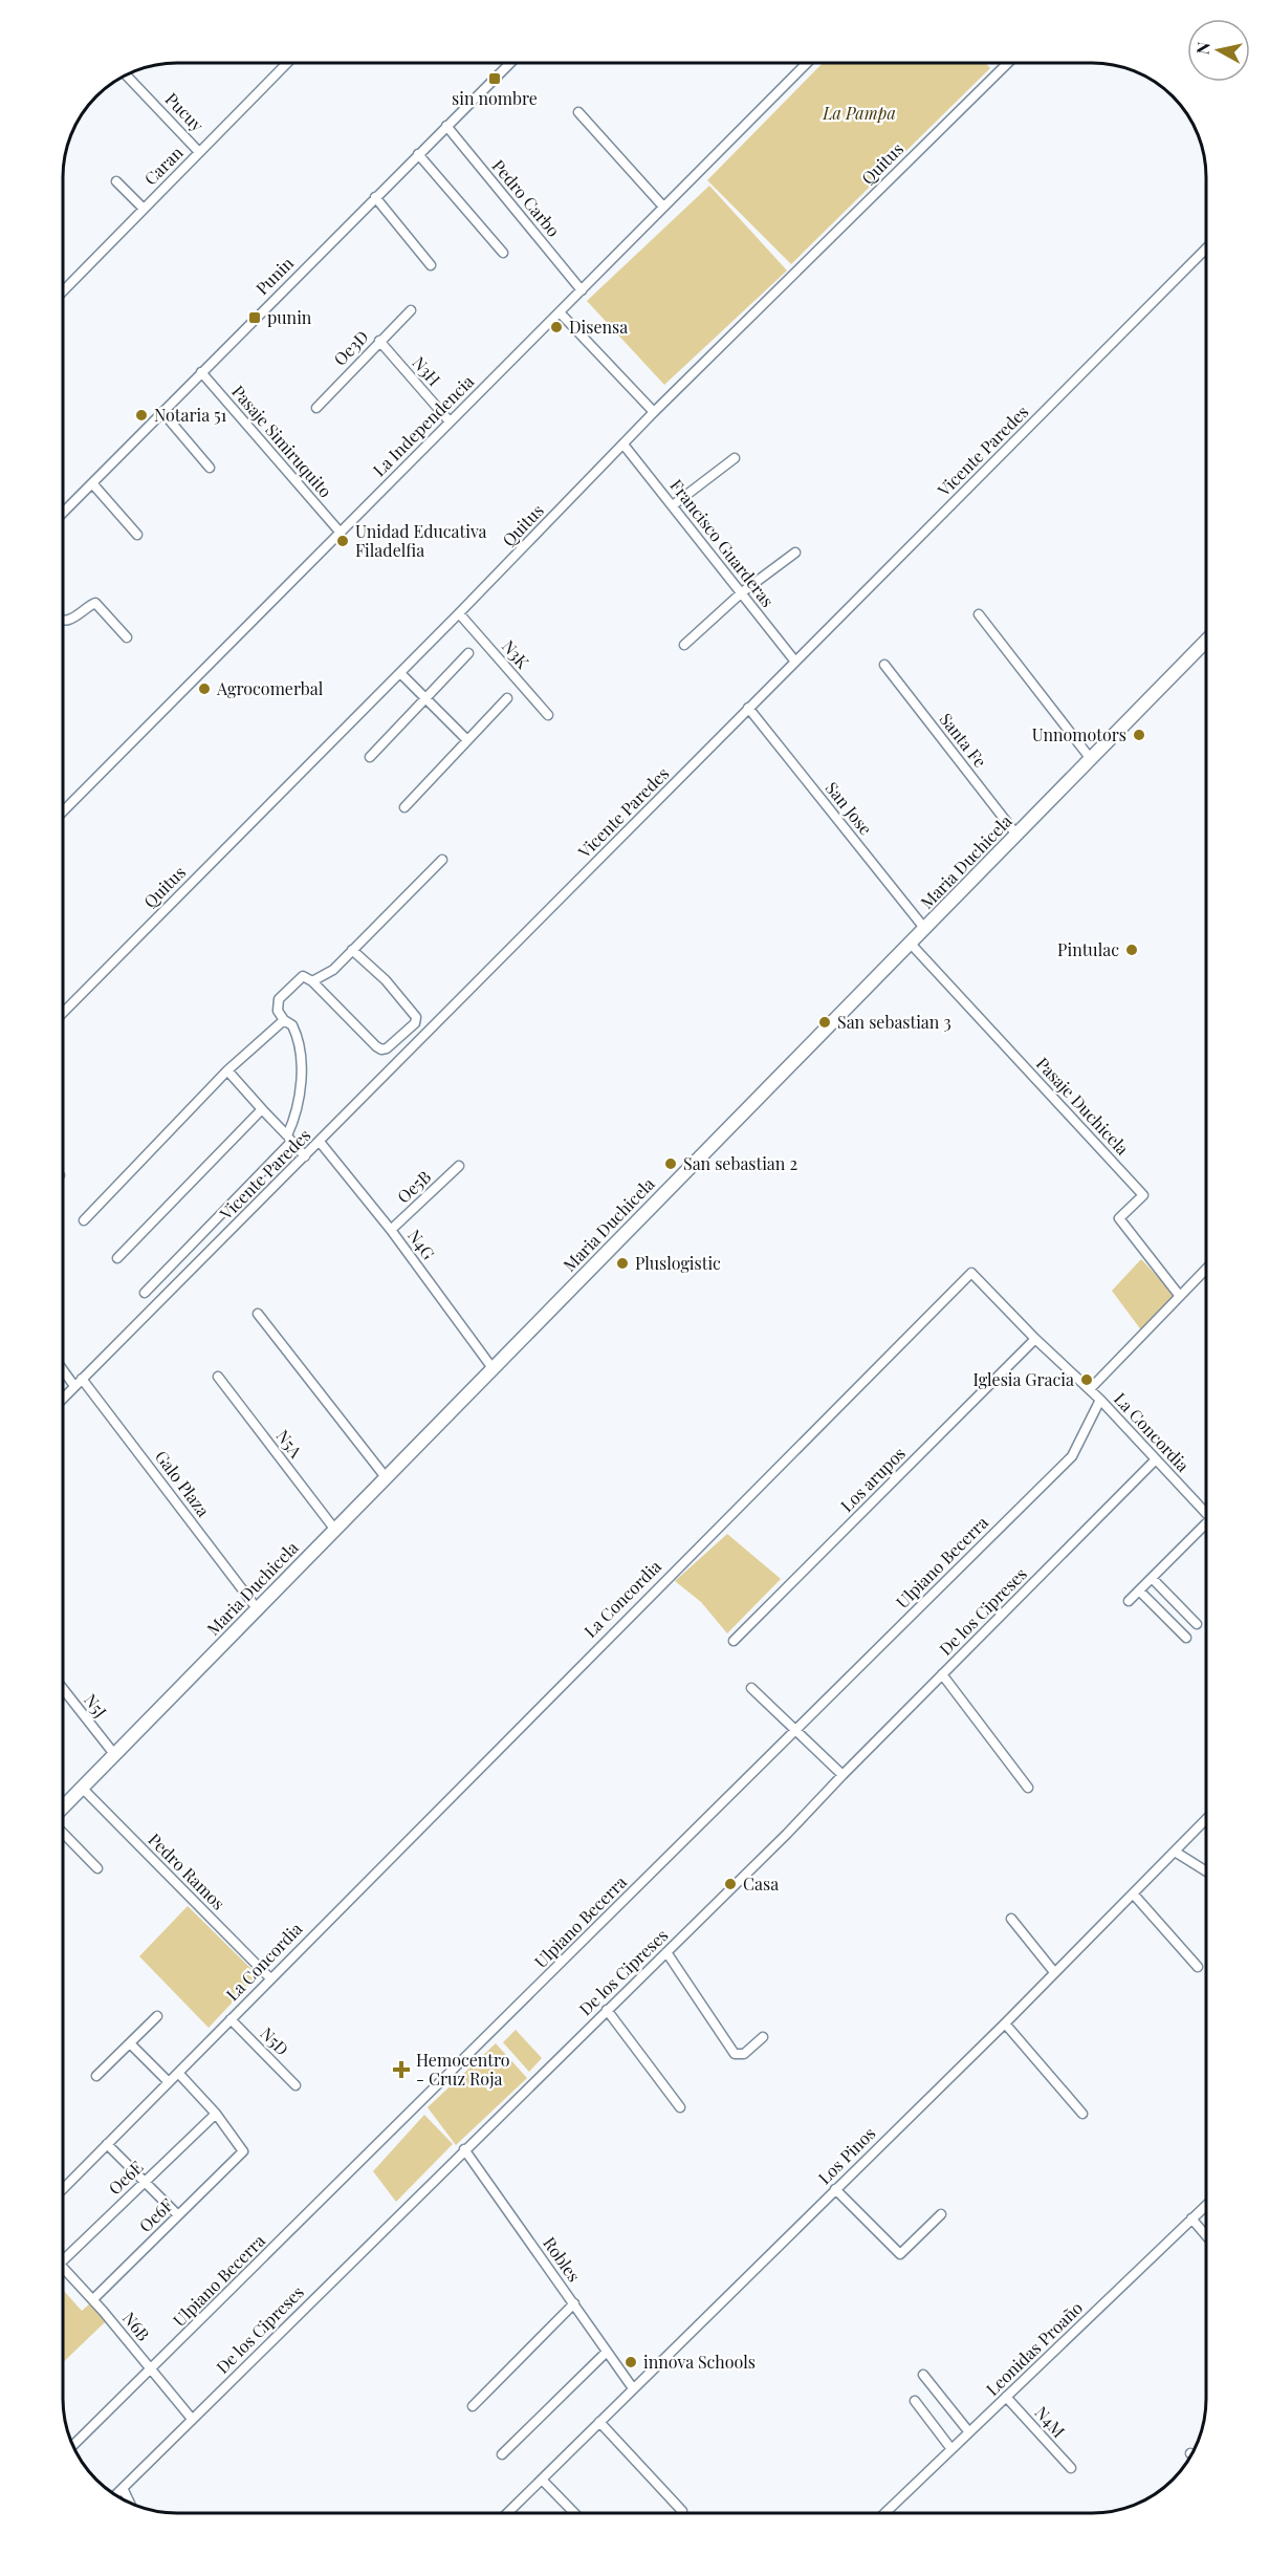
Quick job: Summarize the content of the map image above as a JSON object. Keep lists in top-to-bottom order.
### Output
{
  "streets": {
    "main road": ["Maria Duchicela"],
    "street": [
      "Pucuy",
      "Quitus",
      "Caran",
      "Pedro Carbo",
      "Punin",
      "Oe3D",
      "N3H",
      "La Independencia",
      "Pasaje Simiruquito",
      "Vicente Paredes",
      "Francisco Guarderas",
      "N3K",
      "Santa Fe",
      "San Jose",
      "Pasaje Duchicela",
      "Oe5B",
      "N4G",
      "La Concordia",
      "N5A",
      "Los arupos",
      "Galo Plaza",
      "Ulpiano Becerra",
      "De los Cipreses",
      "N5J",
      "Pedro Ramos",
      "N5D",
      "Los Pinos",
      "Oe6E",
      "Oe6F",
      "Robles",
      "N6B",
      "Leonidas Proaño",
      "N4M"
    ]
  },
  "crossings": [
    ["Pucuy", "Caran"],
    ["Quitus", "Francisco Guarderas"],
    ["Quitus", "N3K"],
    ["Pedro Carbo", "Punin"],
    ["Pedro Carbo", "La Independencia"],
    ["Punin", "Pasaje Simiruquito"],
    ["Oe3D", "N3H"],
    ["N3H", "La Independencia"],
    ["La Independencia", "Pasaje Simiruquito"],
    ["Vicente Paredes", "Francisco Guarderas"],
    ["Vicente Paredes", "San Jose"],
    ["Vicente Paredes", "N4G"],
    ["Vicente Paredes", "Galo Plaza"],
    ["Santa Fe", "Maria Duchicela"],
    ["San Jose", "Maria Duchicela"],
    ["Maria Duchicela", "Pasaje Duchicela"],
    ["Maria Duchicela", "N4G"],
    ["Maria Duchicela", "N5A"],
    ["Maria Duchicela", "Galo Plaza"],
    ["Maria Duchicela", "N5J"],
    ["Maria Duchicela", "Pedro Ramos"],
    ["Oe5B", "N4G"],
    ["La Concordia", "Los arupos"],
    ["La Concordia", "Ulpiano Becerra"],
    ["La Concordia", "De los Cipreses"],
    ["La Concordia", "Pedro Ramos"],
    ["La Concordia", "N5D"],
    ["Ulpiano Becerra", "N6B"],
    ["De los Cipreses", "Robles"],
    ["De los Cipreses", "N6B"],
    ["Los Pinos", "Robles"],
    ["Oe6E", "Oe6F"],
    ["Oe6F", "N6B"],
    ["Leonidas Proaño", "N4M"]
  ],
  "parks": ["La Pampa"],
  "places": {
    "transit": ["sin nombre", "punin"],
    "other": [
      "Disensa",
      "Notaria 51",
      "Unidad Educativa Filadelfia",
      "Agrocomerbal",
      "Unnomotors",
      "Pintulac",
      "San sebastian 3",
      "San sebastian 2",
      "Pluslogistic",
      "Iglesia Gracia",
      "Casa",
      "innova Schools"
    ],
    "health": ["Hemocentro - Cruz Roja"]
  },
  "north": "left"
}
